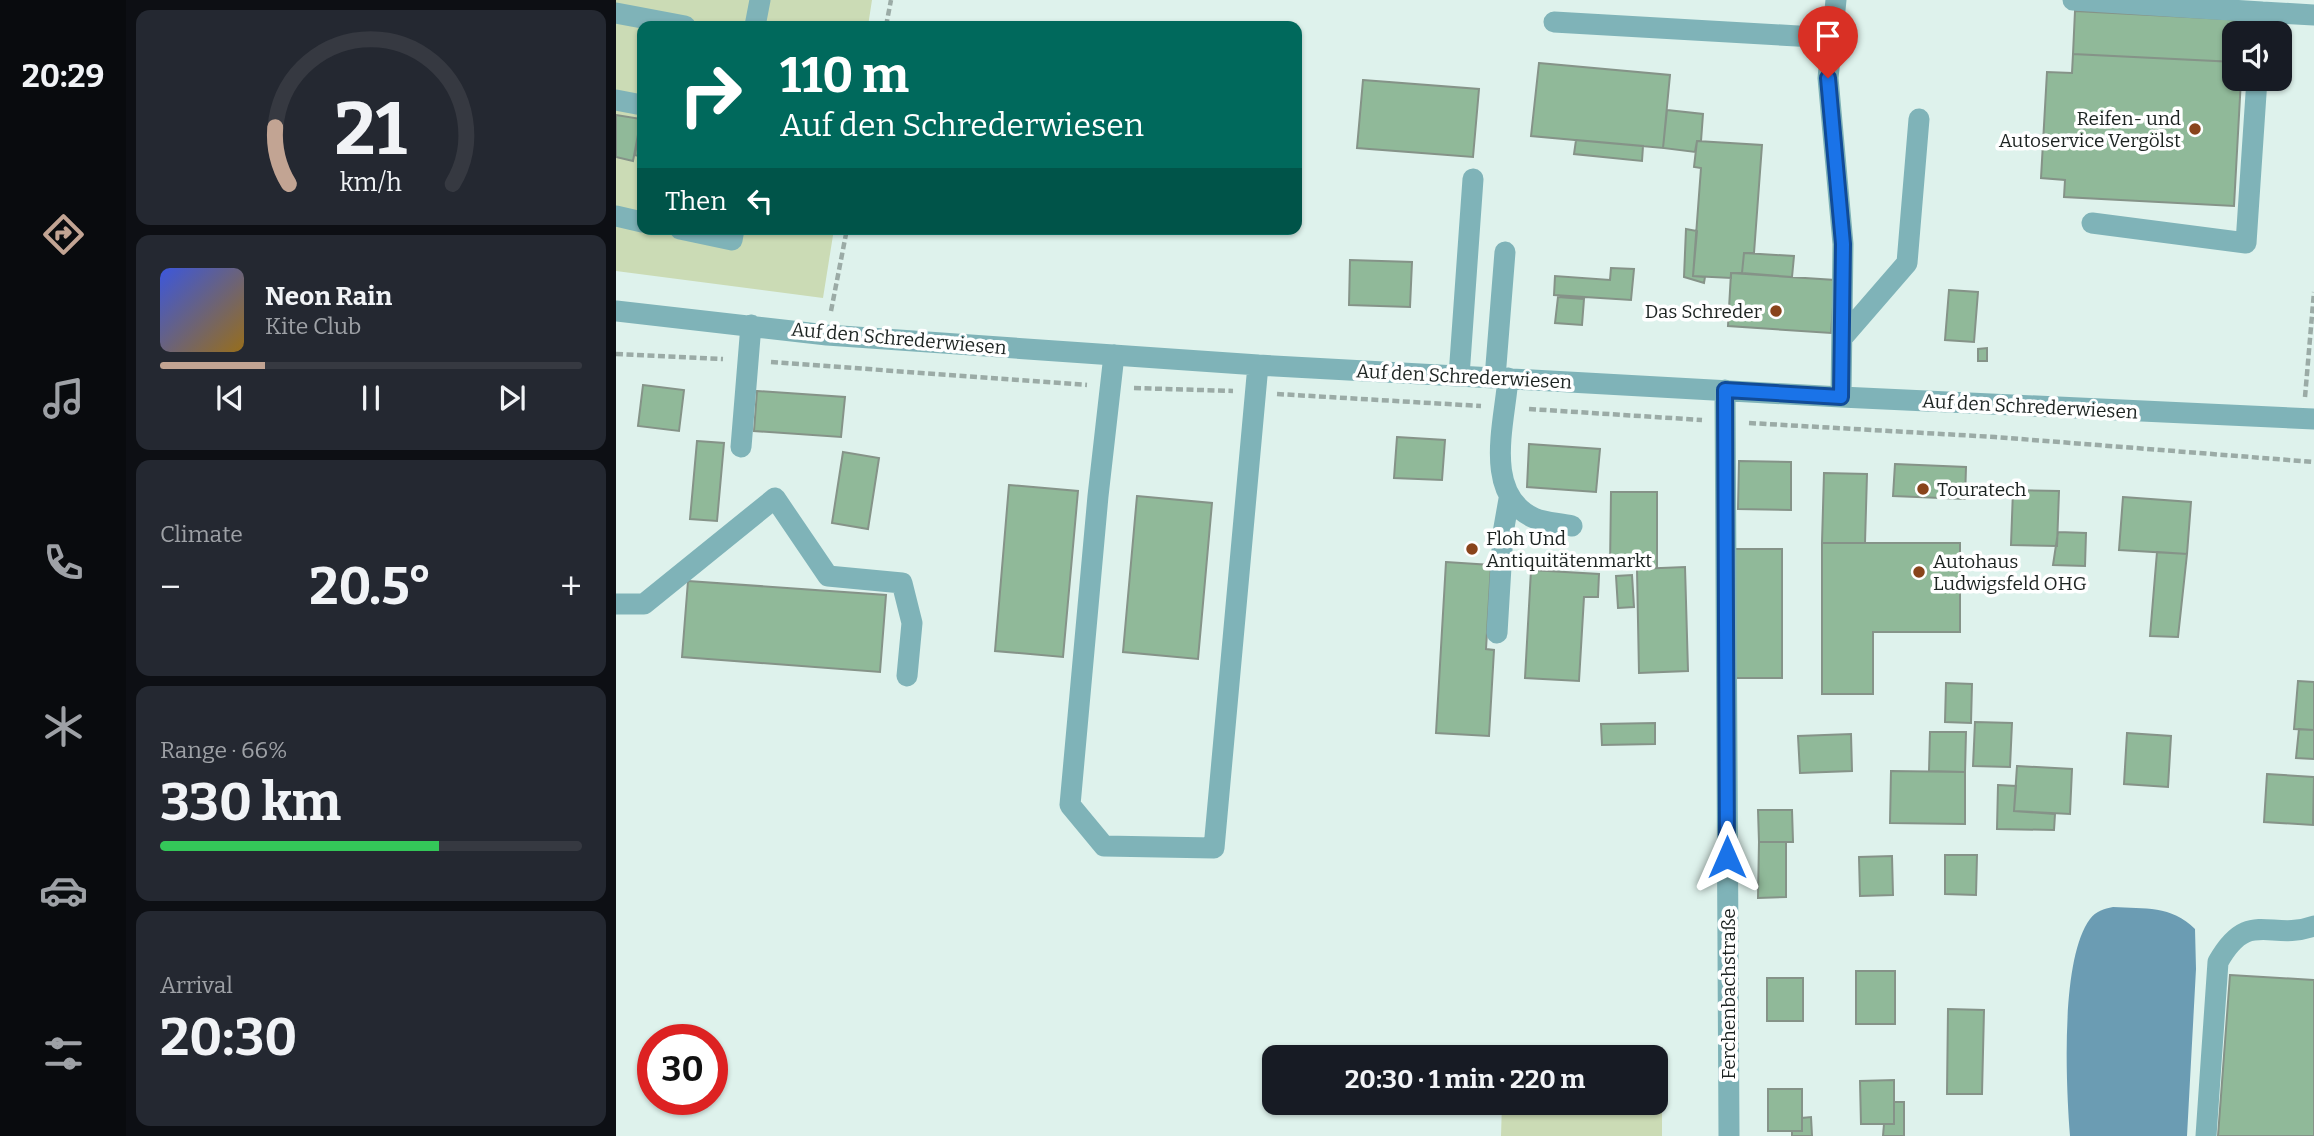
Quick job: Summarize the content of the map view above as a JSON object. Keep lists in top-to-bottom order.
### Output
{
  "streets": {
    "street": ["Auf den Schrederwiesen", "Ferchenbachstraße"]
  },
  "crossings": [
    ["Auf den Schrederwiesen", "Ferchenbachstraße"]
  ],
  "places": [
    "Reifen- und Autoservice Vergölst",
    "Das Schreder",
    "Touratech",
    "Floh Und Antiquitätenmarkt",
    "Autohaus Ludwigsfeld OHG"
  ],
  "page": {
    "tabs": "20:29",
    "turn": ["110 m", "Auf den Schrederwiesen"],
    "then": "Then",
    "song": ["Neon Rain", "Kite Club"],
    "tile": [
      "Climate",
      ["Range · 66%", "330 km"],
      ["Arrival", "20:30"]
    ],
    "heat": ["−", "20.5°", "+"],
    "limit": "30",
    "trip": "20:30 · 1 min · 220 m",
    "gauge": ["21", "km/h"]
  }
}
